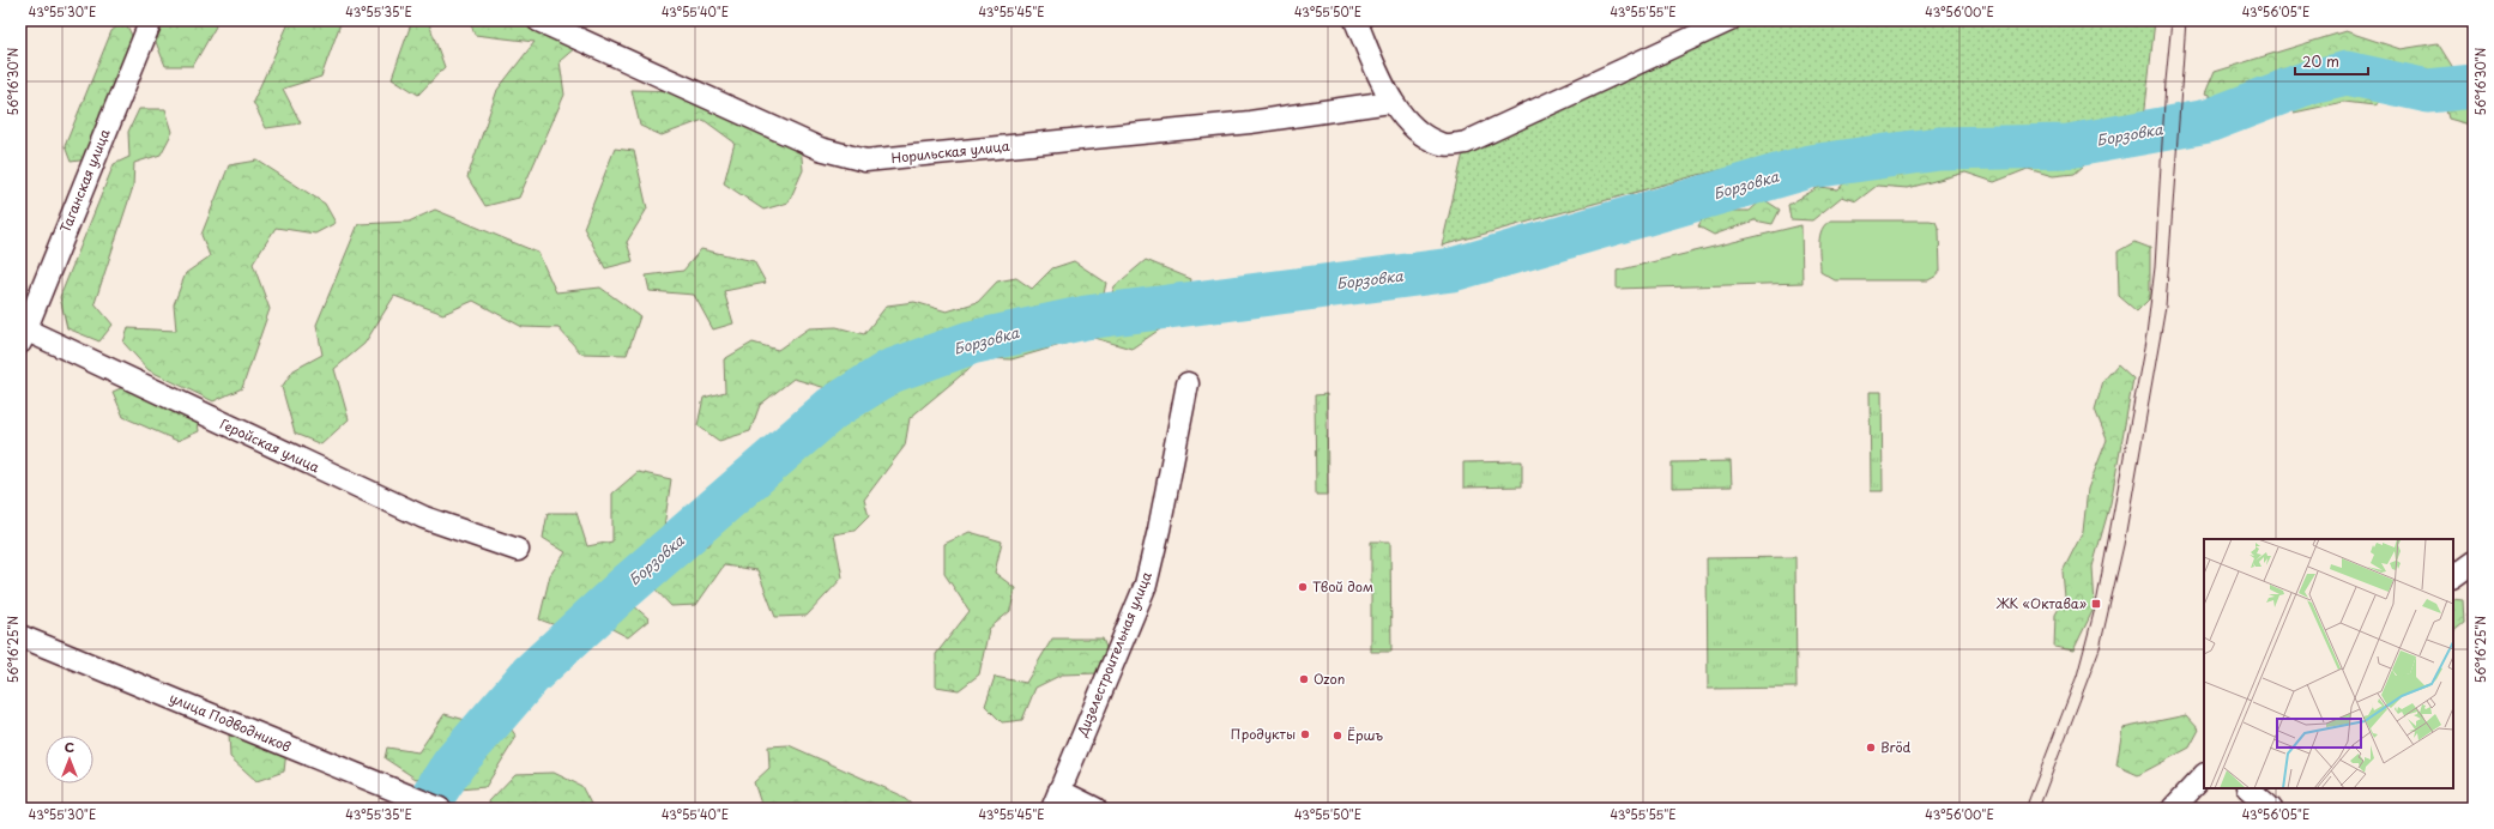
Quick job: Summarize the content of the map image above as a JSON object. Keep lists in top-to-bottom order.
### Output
{
  "streets": {
    "street": [
      "Норильская улица",
      "Таганская улица",
      "Геройская улица",
      "Дизелестроительная улица",
      "улица Подводников"
    ]
  },
  "crossings": [
    ["Таганская улица", "Геройская улица"]
  ],
  "water": ["Борзовка"],
  "places": {
    "other": [
      "Твой дом",
      "Ozon",
      "Продукты",
      "Ёршъ",
      "Bröd"
    ],
    "transit": ["ЖК «Октава»"]
  },
  "scale_bar": "20 m",
  "north": "top",
  "coordinates": [
    "43°55'30\"E",
    "43°55'35\"E",
    "43°55'40\"E",
    "43°55'45\"E",
    "43°55'50\"E",
    "43°55'55\"E",
    "43°56'00\"E",
    "43°56'05\"E",
    "56°16'30\"N",
    "56°16'25\"N"
  ]
}
